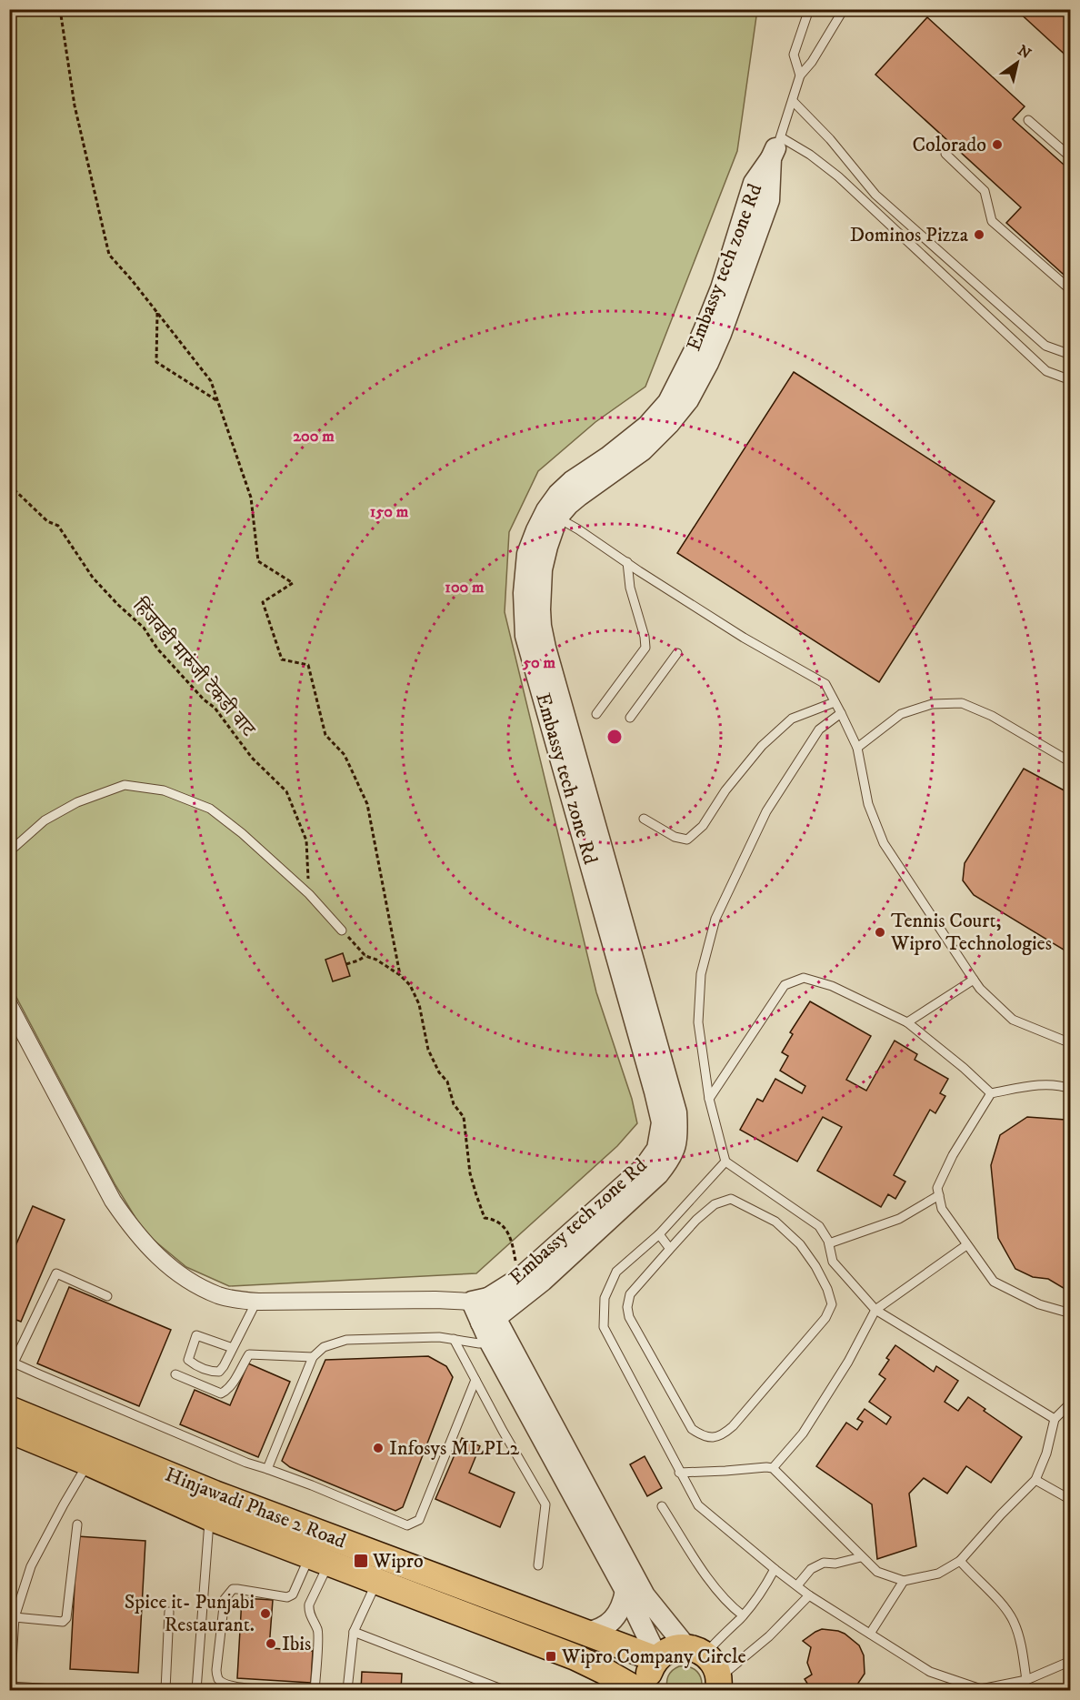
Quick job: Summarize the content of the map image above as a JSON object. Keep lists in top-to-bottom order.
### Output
{
  "streets": {
    "main road": ["Hinjawadi Phase 2 Road"],
    "street": ["Embassy tech zone Rd"],
    "path": ["हिंजवडी मारुंजी टेकडी वाट"]
  },
  "places": {
    "other": [
      "Colorado",
      "Dominos Pizza",
      "Tennis Court, Wipro Technologies",
      "Infosys MLPL2",
      "Spice it- Punjabi Restaurant.",
      "Ibis"
    ],
    "transit": ["Wipro", "Wipro Company Circle"]
  },
  "north": "top right",
  "rings": [
    "200 m",
    "150 m",
    "100 m",
    "50 m"
  ]
}
